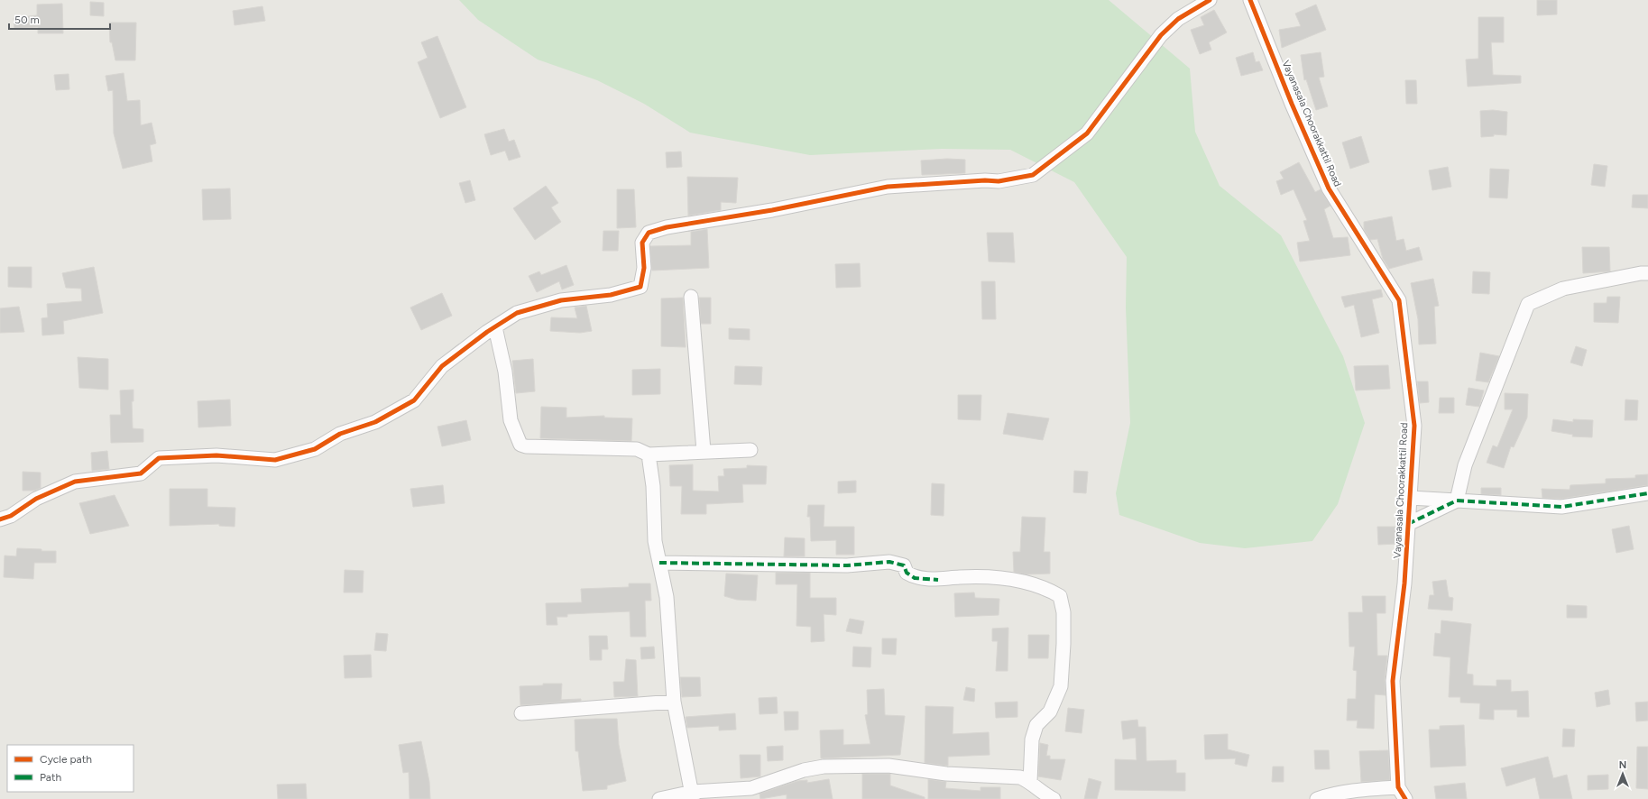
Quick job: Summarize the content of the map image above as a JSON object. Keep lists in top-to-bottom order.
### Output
{
  "streets": {
    "street": ["Vayanasala Choorakkattil Road"]
  },
  "legend": ["Cycle path", "Path"],
  "scale_bar": "50 m",
  "north": "top"
}
